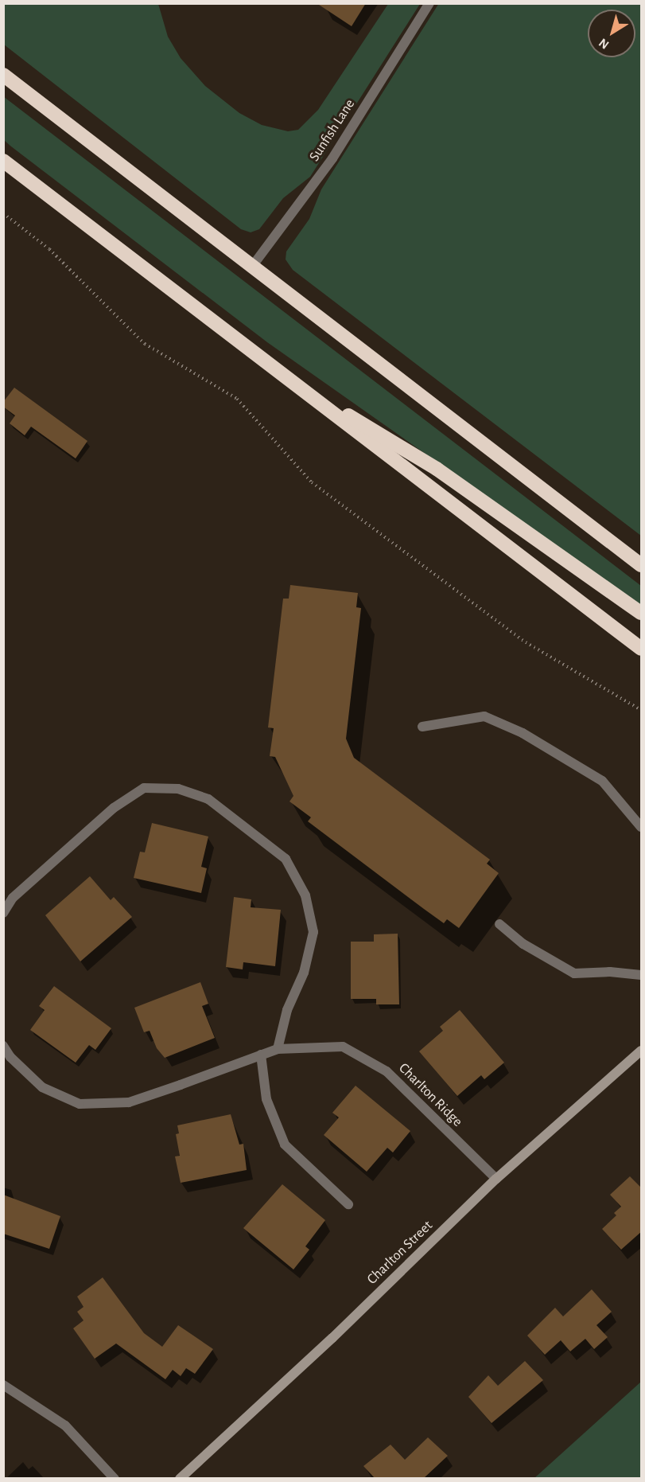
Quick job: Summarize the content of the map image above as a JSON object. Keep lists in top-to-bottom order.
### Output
{
  "streets": {
    "street": ["Sunfish Lane", "Charlton Ridge", "Charlton Street"]
  },
  "crossings": [
    ["Charlton Ridge", "Charlton Street"]
  ],
  "north": "bottom left"
}
